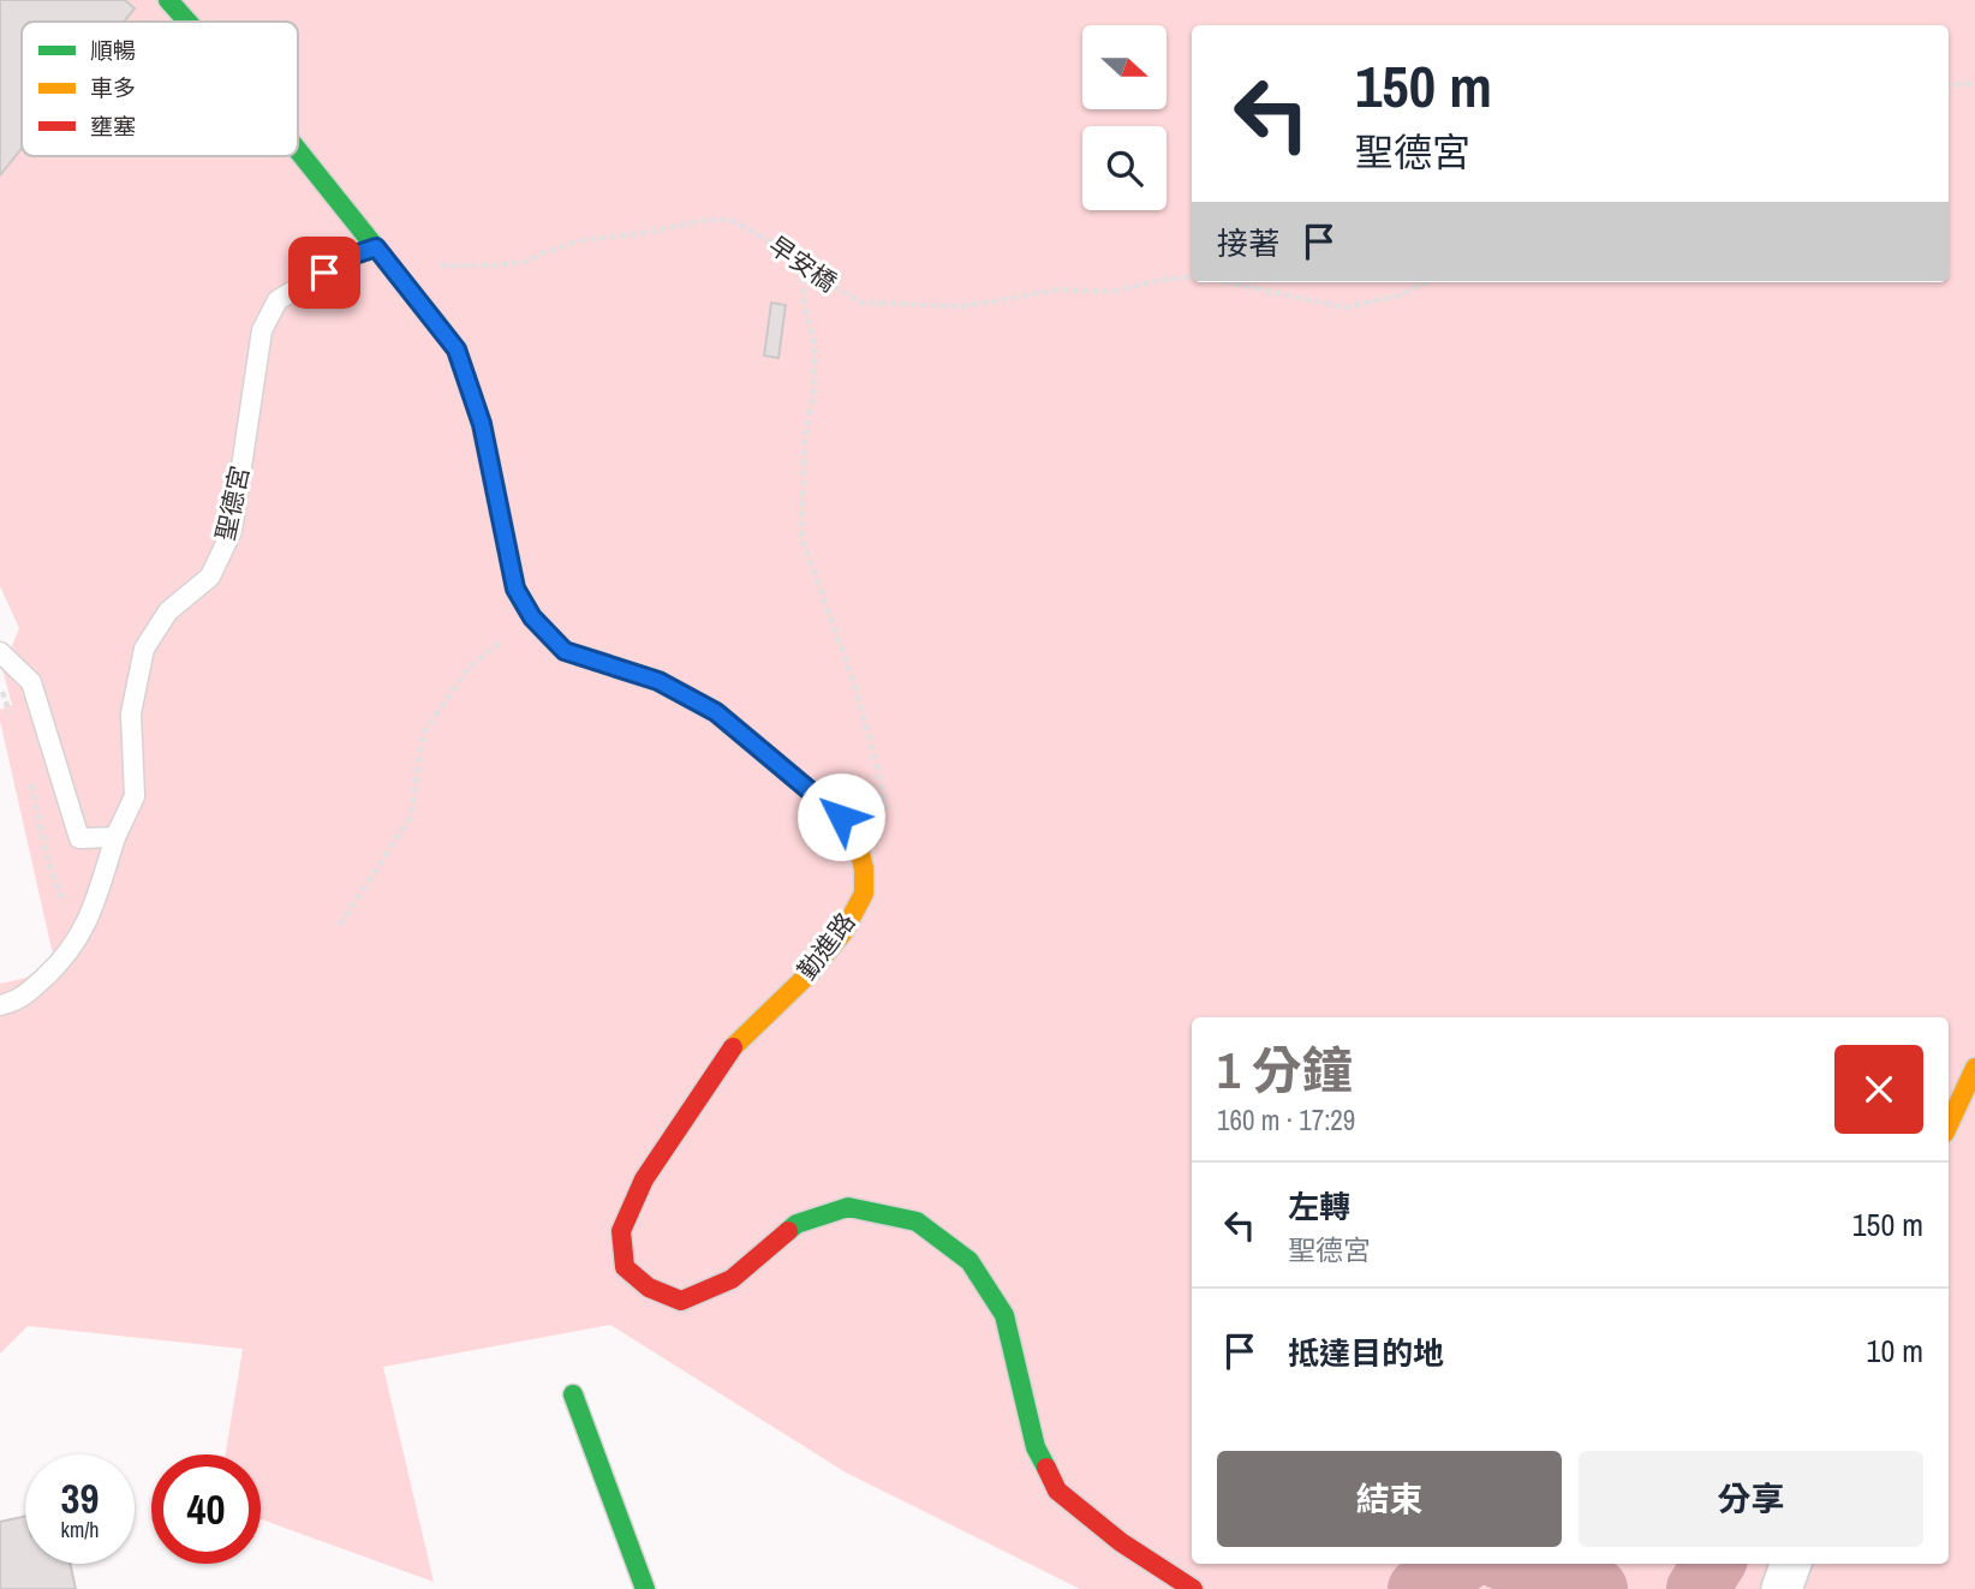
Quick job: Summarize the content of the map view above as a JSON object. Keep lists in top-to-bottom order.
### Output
{
  "streets": {
    "street": ["勤進路"],
    "lane": ["聖德宮"],
    "path": ["早安橋"]
  },
  "legend": ["順暢", "車多", "壅塞"],
  "north": "right",
  "page": {
    "turn": ["150 m", "聖德宮"],
    "then": "接著",
    "heading": ["1 分鐘", "160 m · 17:29"],
    "list": [
      {
        "name": "左轉",
        "note": "聖德宮",
        "value": "150 m"
      },
      {
        "name": "抵達目的地",
        "value": "10 m"
      }
    ],
    "buttons": ["結束", "分享"],
    "speed": "39 km/h",
    "limit": "40"
  }
}
